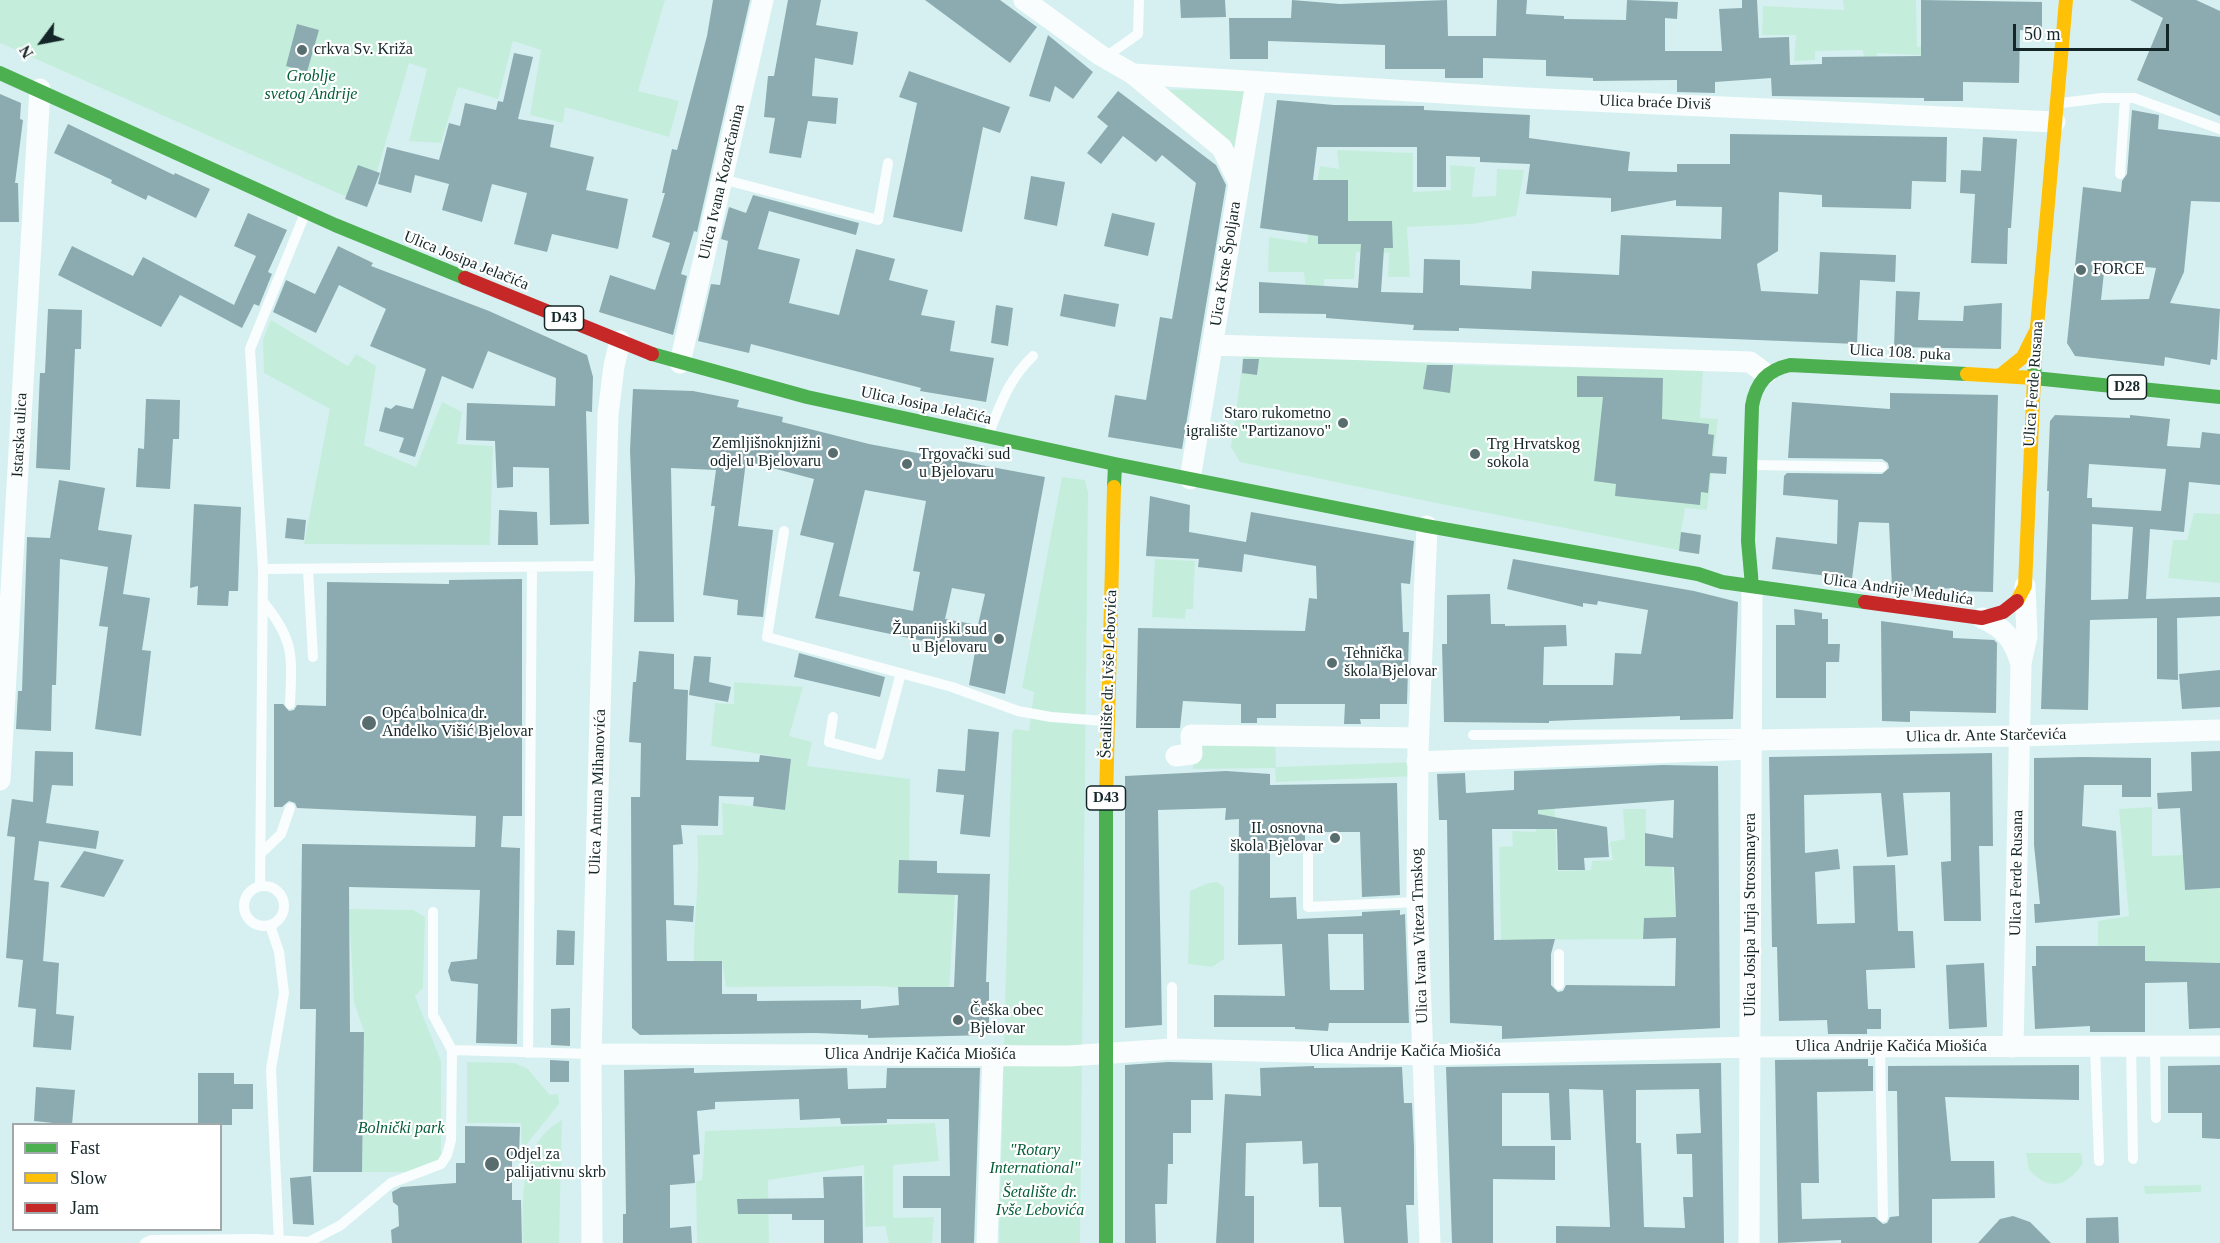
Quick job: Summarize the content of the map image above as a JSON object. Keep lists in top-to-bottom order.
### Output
{
  "streets": {
    "main road": [
      "Ulica Josipa Jelačića",
      "D43",
      "Ulica 108. puka",
      "Ulica Ferde Rusana",
      "D28",
      "Ulica Andrije Medulića",
      "Šetalište dr. Ivše Lebovića"
    ],
    "street": [
      "Ulica braće Diviš",
      "Ulica Ivana Kozarčanina",
      "Uica Krste Špoljara",
      "Istarska ulica",
      "Ulica dr. Ante Starčevića",
      "Ulica Antuna Mihanovića",
      "Ulica Josipa Jurja Strossmayera",
      "Ulica Ivana Viteza Trnskog",
      "Ulica Andrije Kačića Miošića"
    ]
  },
  "crossings": [
    ["Ulica braće Diviš", "Uica Krste Špoljara"],
    ["Ulica braće Diviš", "Ulica Ferde Rusana"],
    ["Ulica Ivana Kozarčanina", "Ulica Josipa Jelačića"],
    ["Ulica Josipa Jelačića", "Istarska ulica"],
    ["Ulica Josipa Jelačića", "Šetalište dr. Ivše Lebovića"],
    ["Ulica Josipa Jelačića", "Ulica Antuna Mihanovića"],
    ["Ulica 108. puka", "Ulica Ferde Rusana"],
    ["Ulica 108. puka", "D28"],
    ["Ulica Ferde Rusana", "D28"],
    ["Ulica Ferde Rusana", "Ulica Andrije Medulića"],
    ["Ulica Ferde Rusana", "Ulica dr. Ante Starčevića"],
    ["Ulica Ferde Rusana", "Ulica Andrije Kačića Miošića"],
    ["Ulica Andrije Medulića", "Ulica Josipa Jurja Strossmayera"],
    ["Šetalište dr. Ivše Lebovića", "Ulica Andrije Kačića Miošića"],
    ["Ulica dr. Ante Starčevića", "Ulica Josipa Jurja Strossmayera"],
    ["Ulica dr. Ante Starčevića", "Ulica Ivana Viteza Trnskog"],
    ["Ulica Antuna Mihanovića", "Ulica Andrije Kačića Miošića"],
    ["Ulica Josipa Jurja Strossmayera", "Ulica Andrije Kačića Miošića"],
    ["Ulica Ivana Viteza Trnskog", "Ulica Andrije Kačića Miošića"]
  ],
  "parks": [
    "Groblje svetog Andrije",
    "Bolnički park",
    "\"Rotary International\"",
    "Šetalište dr. Ivše Lebovića"
  ],
  "places": [
    "crkva Sv. Križa",
    "FORCE",
    "Staro rukometno igralište \"Partizanovo\"",
    "Zemljišnoknjižni odjel u Bjelovaru",
    "Trg Hrvatskog sokola",
    "Trgovački sud u Bjelovaru",
    "Županijski sud u Bjelovaru",
    "Tehnička škola Bjelovar",
    "Opća bolnica dr. Anđelko Višić Bjelovar",
    "II. osnovna škola Bjelovar",
    "Češka obec Bjelovar",
    "Odjel za palijativnu skrb"
  ],
  "legend": ["Fast", "Slow", "Jam"],
  "scale_bar": "50 m",
  "north": "bottom left"
}
